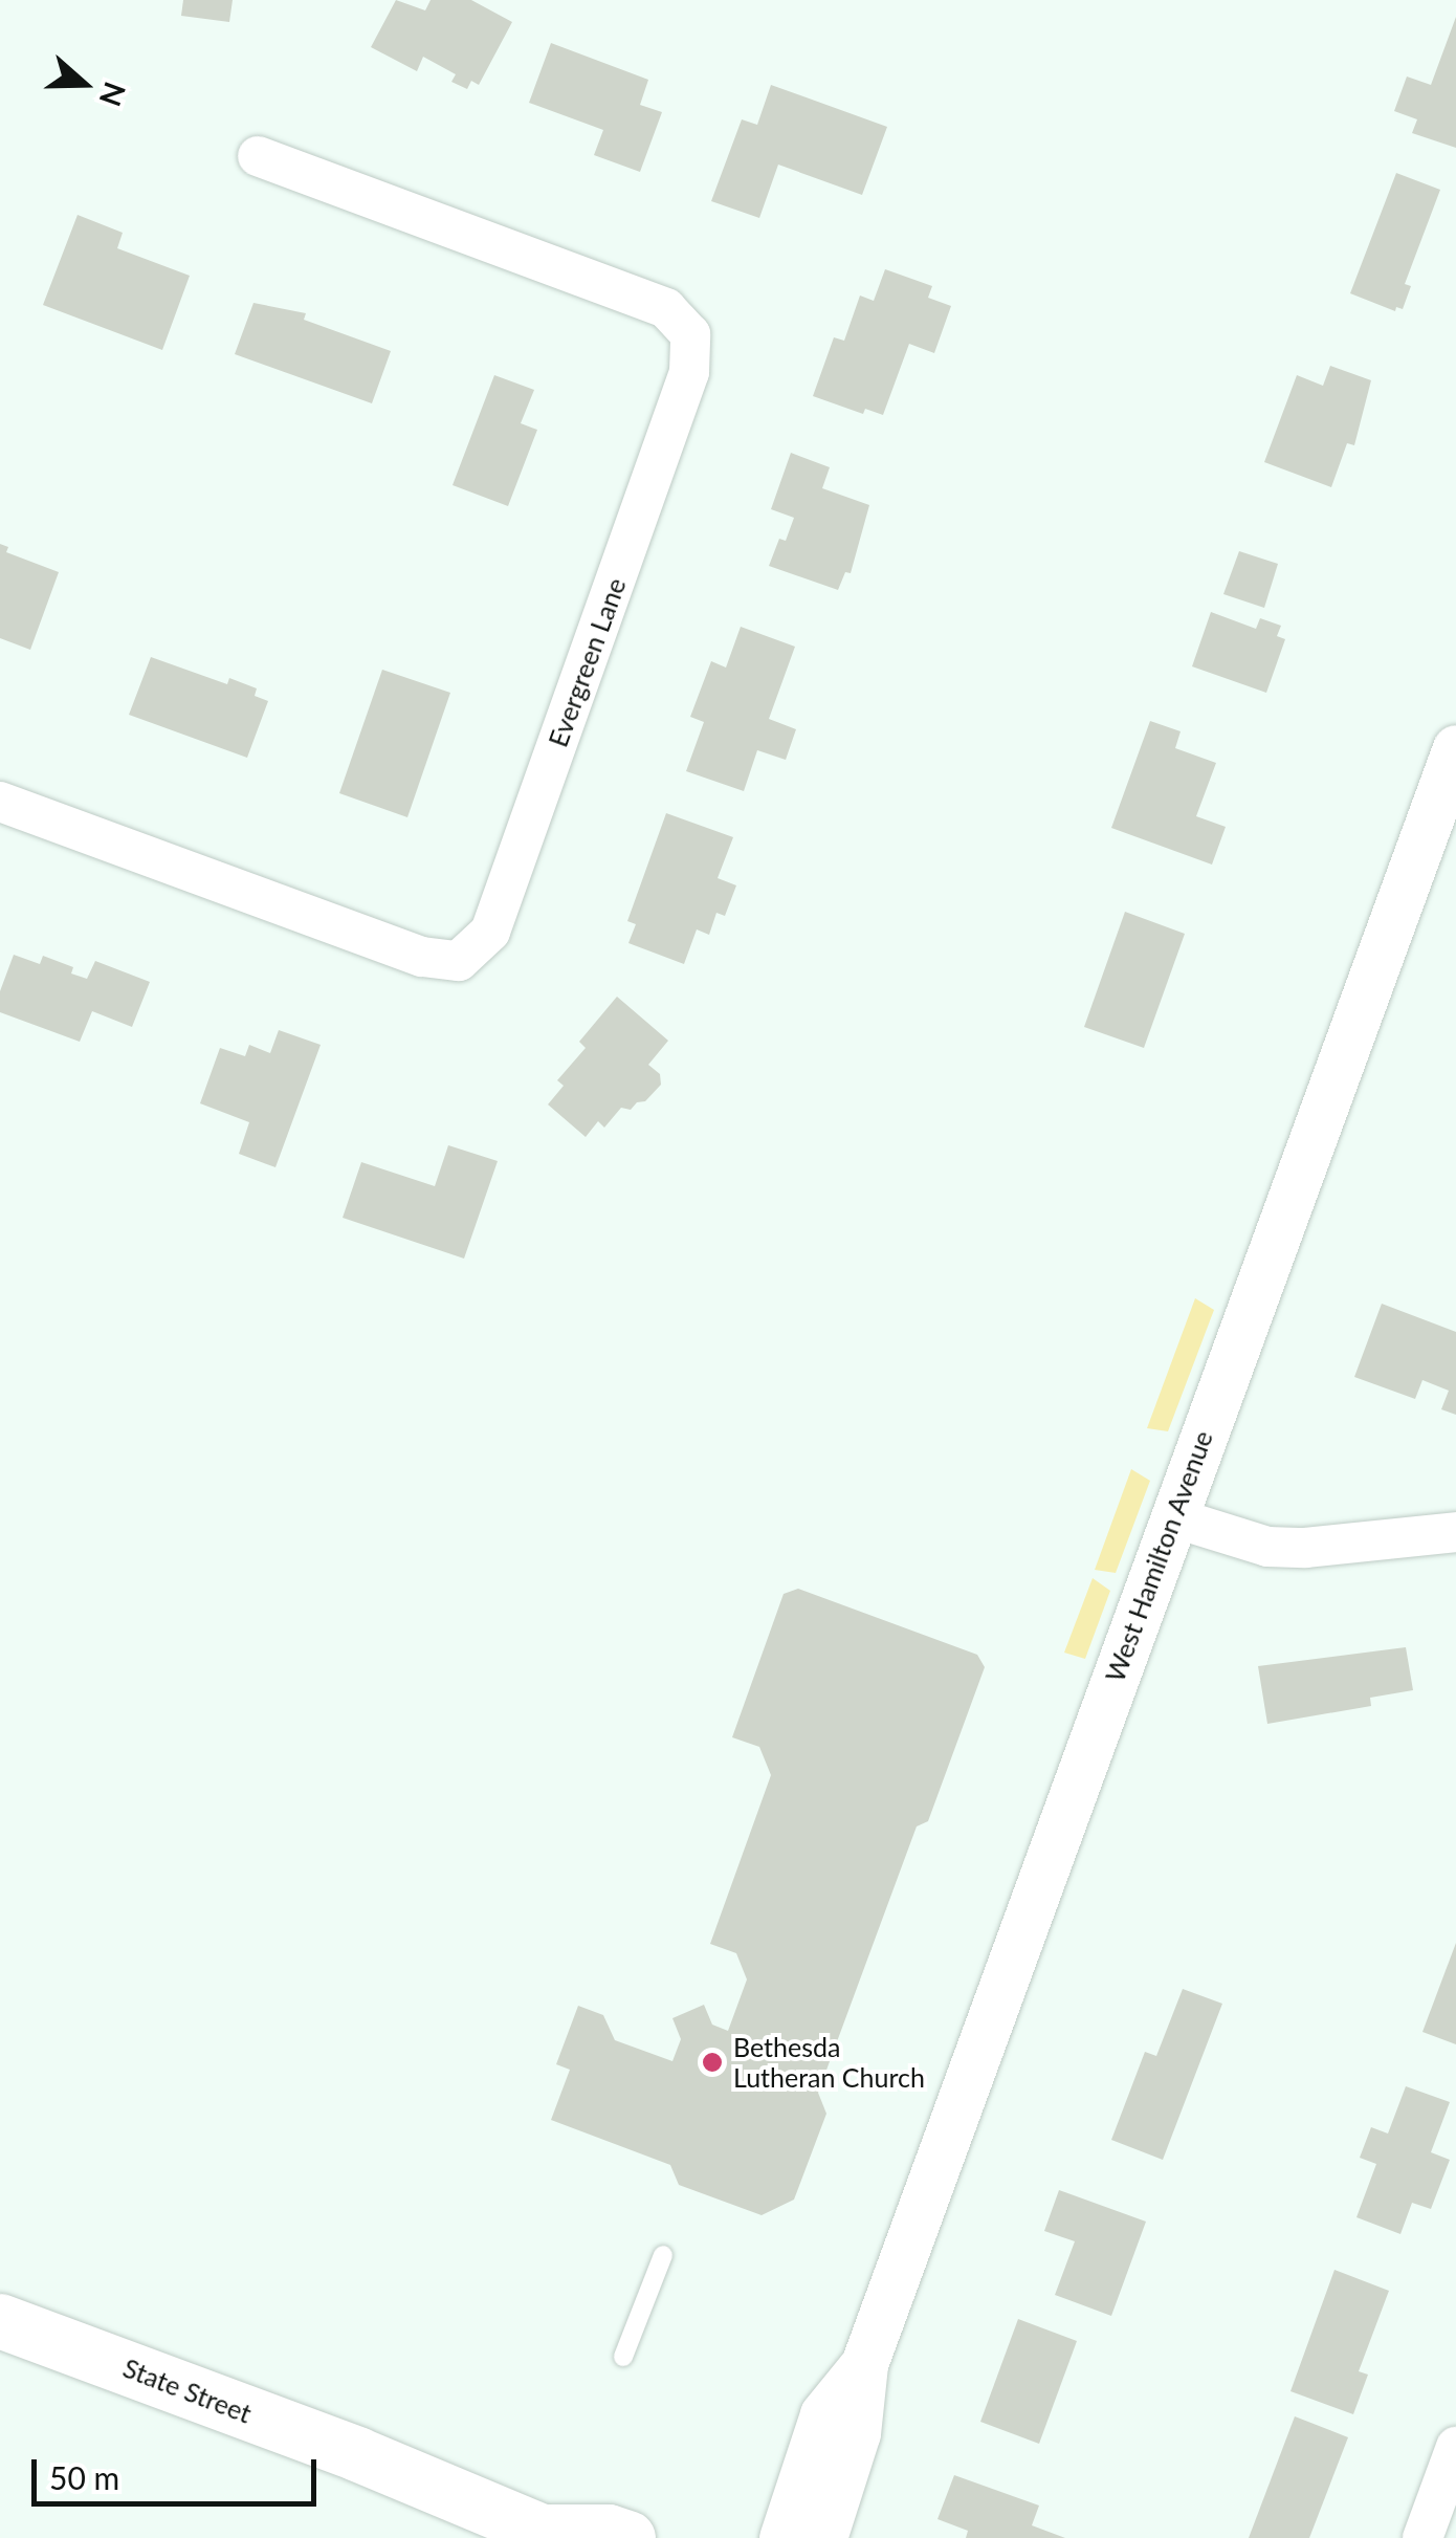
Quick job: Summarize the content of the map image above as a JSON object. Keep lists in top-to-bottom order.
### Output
{
  "streets": {
    "main road": ["State Street"],
    "street": ["Evergreen Lane", "West Hamilton Avenue"]
  },
  "places": ["Bethesda Lutheran Church"],
  "scale_bar": "50 m",
  "north": "right"
}
